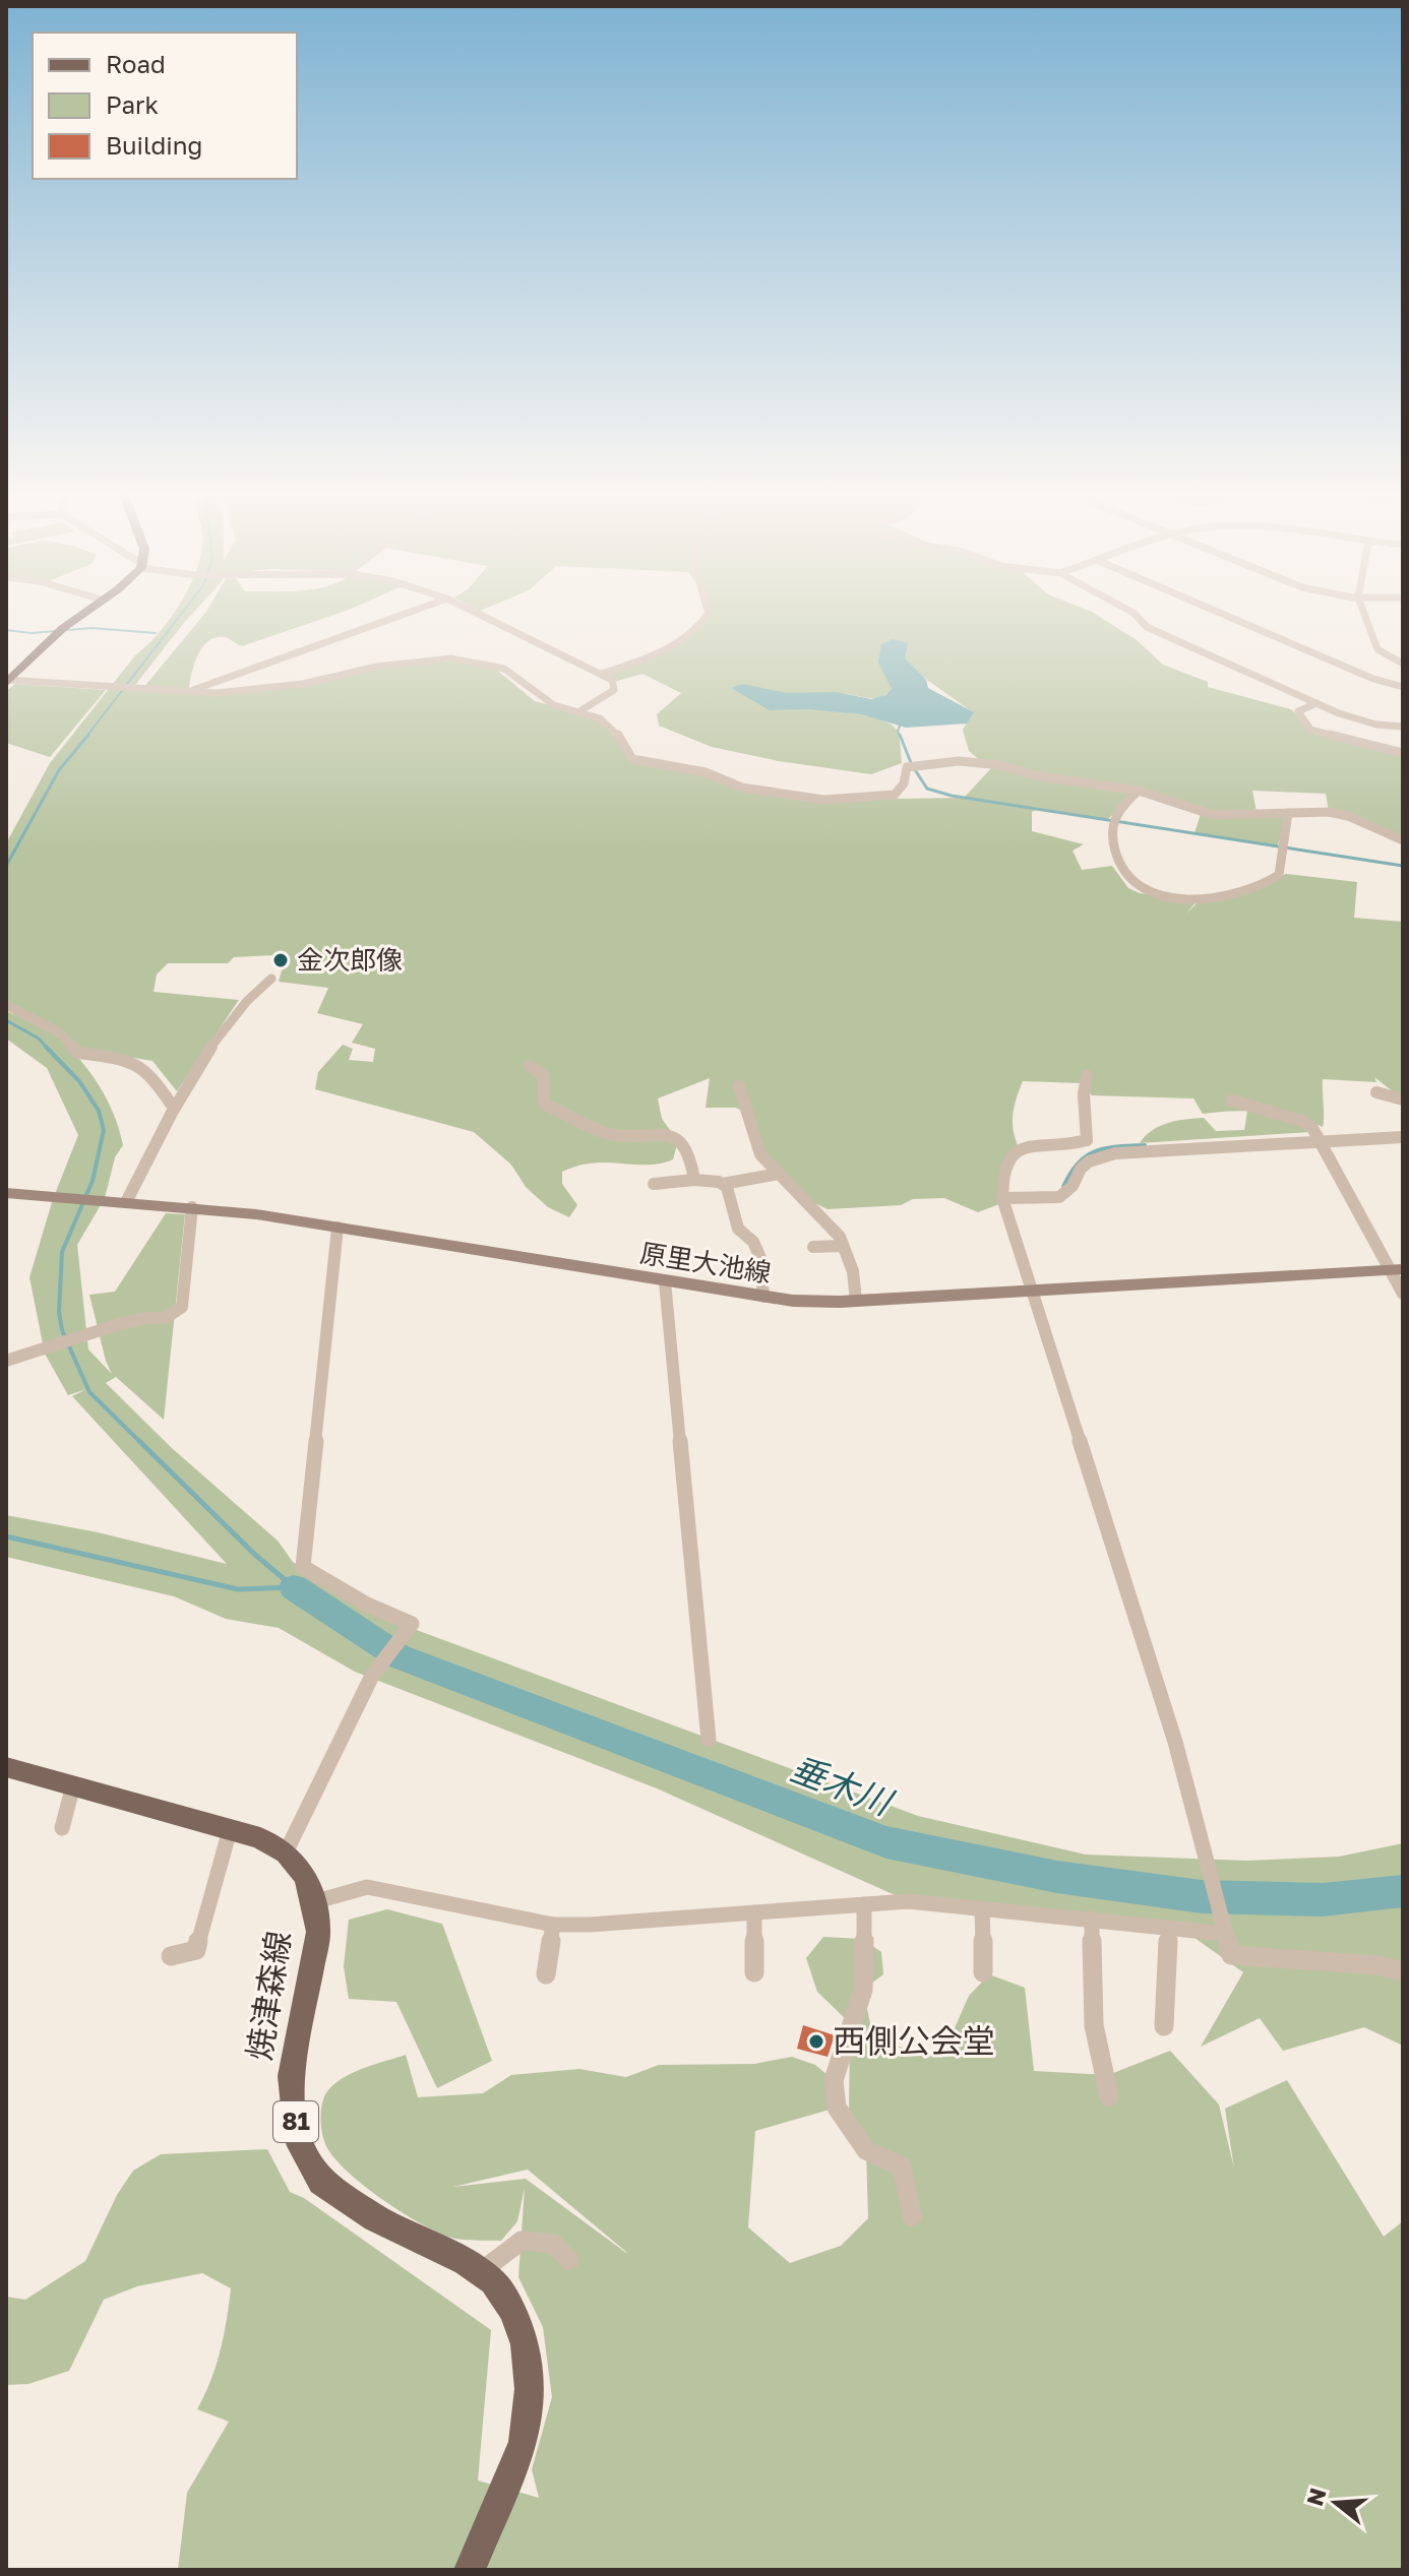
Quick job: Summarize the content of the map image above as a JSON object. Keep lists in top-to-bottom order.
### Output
{
  "streets": {
    "main road": ["原里大池線", "焼津森線", "81"]
  },
  "water": ["垂木川"],
  "places": ["金次郎像", "西側公会堂"],
  "legend": ["Road", "Park", "Building"],
  "north": "left"
}
